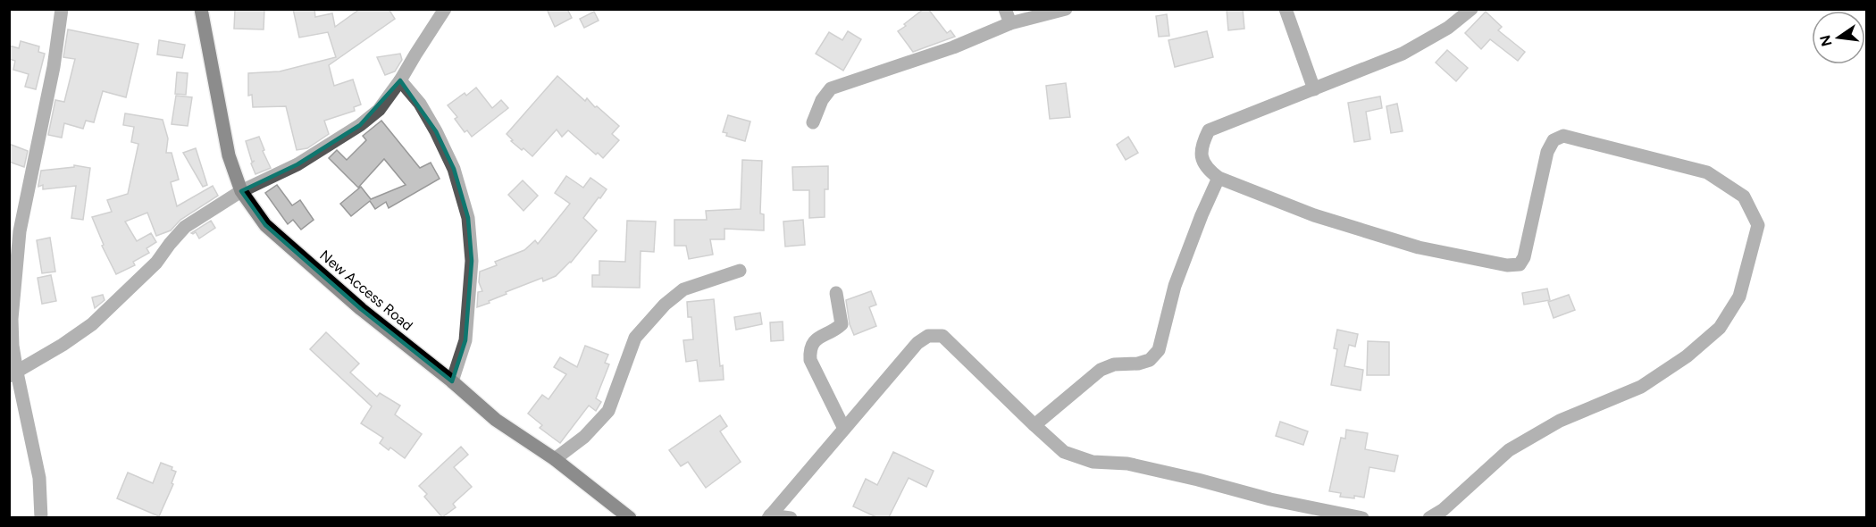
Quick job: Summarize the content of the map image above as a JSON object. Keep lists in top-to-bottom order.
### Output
{
  "streets": {
    "main road": ["New Access Road"]
  },
  "north": "left"
}
